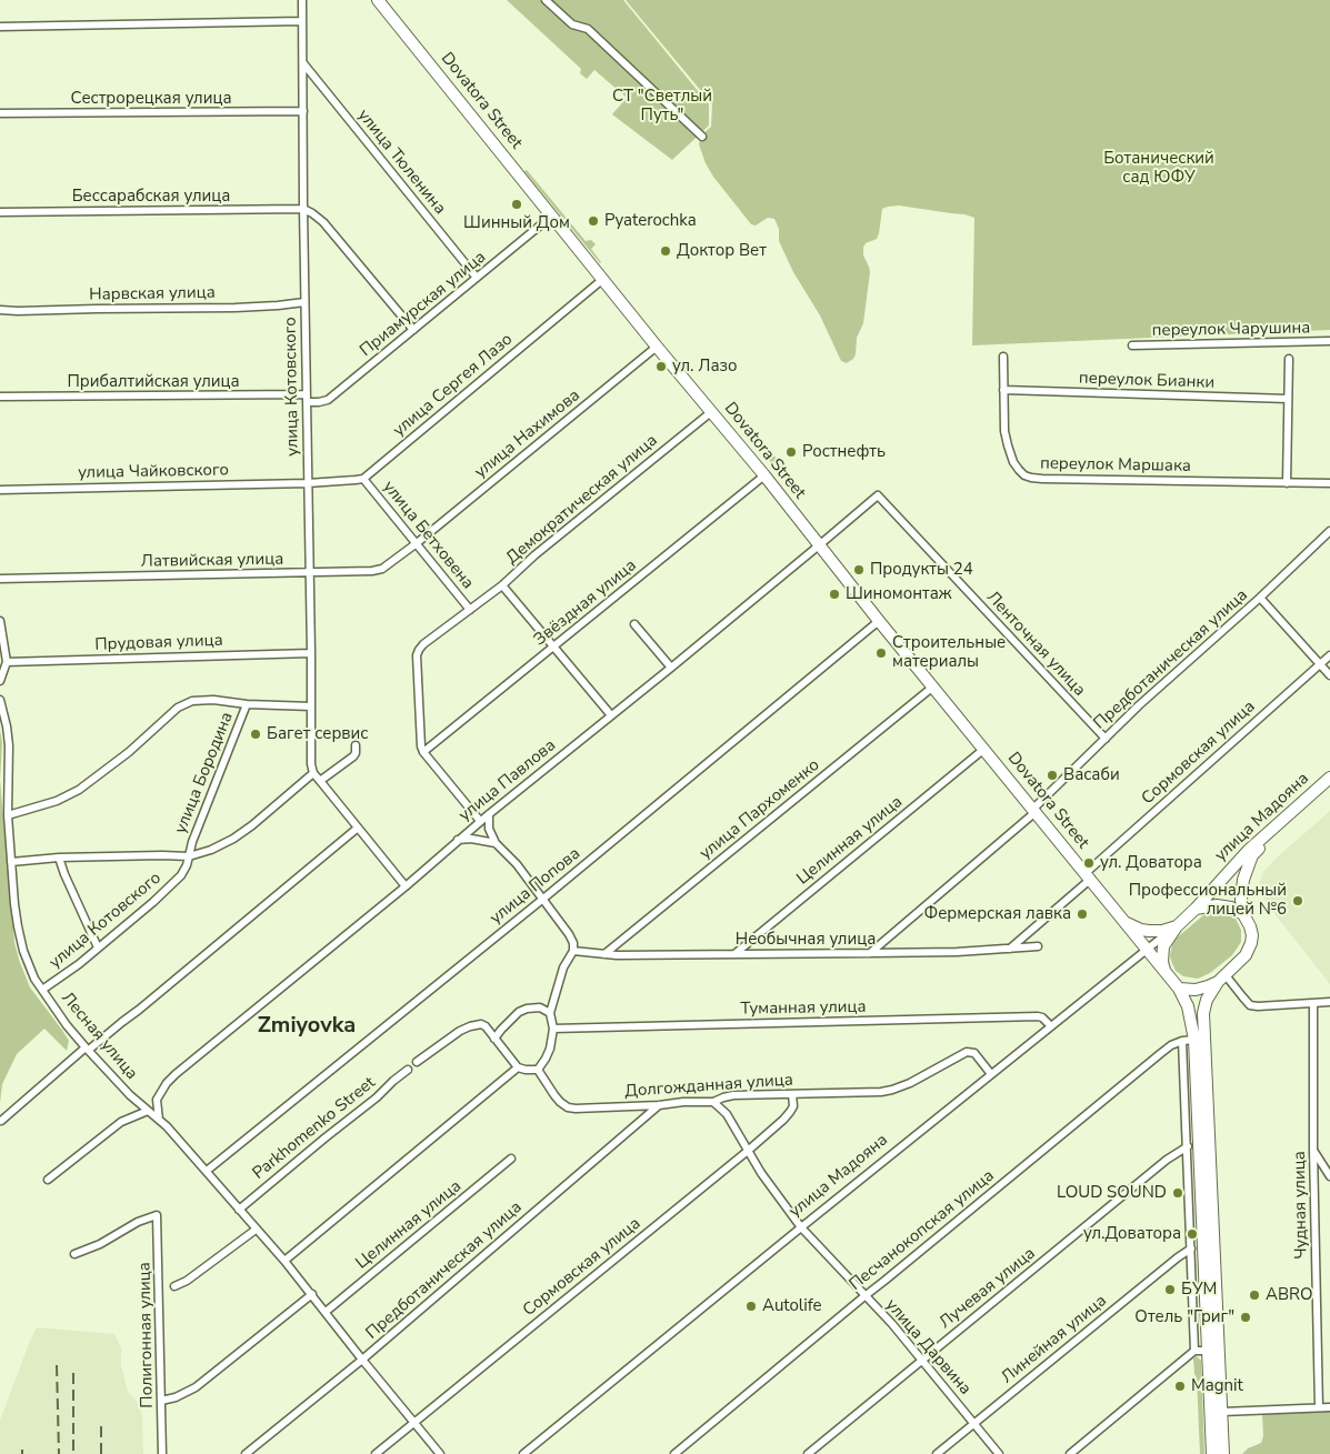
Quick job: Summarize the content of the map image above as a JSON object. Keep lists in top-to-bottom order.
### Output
{
  "streets": {
    "main road": ["Dovatora Street", "улица Мадояна"],
    "street": [
      "Сестрорецкая улица",
      "улица Тюленина",
      "Бессарабская улица",
      "Нарвская улица",
      "Приамурская улица",
      "переулок Чарушина",
      "переулок Бианки",
      "Прибалтийская улица",
      "улица Сергея Лазо",
      "улица Котовского",
      "улица Нахимова",
      "переулок Маршака",
      "улица Чайковского",
      "Демократическая улица",
      "улица Бетховена",
      "Латвийская улица",
      "Звёздная улица",
      "Прудовая улица",
      "Ленточная улица",
      "Предботаническая улица",
      "Сормовская улица",
      "улица Бородина",
      "улица Павлова",
      "улица Пархоменко",
      "Целинная улица",
      "улица Попова",
      "Необычная улица",
      "Туманная улица",
      "Лесная улица",
      "Долгожданная улица",
      "Parkhomenko Street",
      "Чудная улица",
      "Песчанокопская улица",
      "Лучевая улица",
      "Полигонная улица",
      "Линейная улица",
      "улица Дарвина"
    ]
  },
  "crossings": [
    ["Сестрорецкая улица", "улица Котовского"],
    ["Dovatora Street", "Приамурская улица"],
    ["Dovatora Street", "улица Сергея Лазо"],
    ["Dovatora Street", "улица Нахимова"],
    ["Dovatora Street", "Демократическая улица"],
    ["Dovatora Street", "Звёздная улица"],
    ["Dovatora Street", "Предботаническая улица"],
    ["Dovatora Street", "Сормовская улица"],
    ["Dovatora Street", "улица Павлова"],
    ["Dovatora Street", "улица Пархоменко"],
    ["Dovatora Street", "улица Мадояна"],
    ["Dovatora Street", "Целинная улица"],
    ["Dovatora Street", "улица Попова"],
    ["улица Тюленина", "Приамурская улица"],
    ["улица Тюленина", "улица Котовского"],
    ["Бессарабская улица", "улица Котовского"],
    ["Нарвская улица", "улица Котовского"],
    ["Приамурская улица", "Прибалтийская улица"],
    ["Приамурская улица", "улица Котовского"],
    ["переулок Бианки", "переулок Маршака"],
    ["Прибалтийская улица", "улица Котовского"],
    ["улица Сергея Лазо", "улица Бетховена"],
    ["улица Котовского", "улица Чайковского"],
    ["улица Котовского", "Латвийская улица"],
    ["улица Котовского", "Прудовая улица"],
    ["улица Котовского", "улица Бородина"],
    ["улица Котовского", "Лесная улица"],
    ["улица Нахимова", "улица Бетховена"],
    ["улица Нахимова", "Латвийская улица"],
    ["Демократическая улица", "улица Бетховена"],
    ["Демократическая улица", "Звёздная улица"],
    ["улица Бетховена", "Латвийская улица"],
    ["улица Бетховена", "Звёздная улица"],
    ["улица Бетховена", "улица Павлова"],
    ["Ленточная улица", "Предботаническая улица"],
    ["Ленточная улица", "улица Павлова"],
    ["Предботаническая улица", "Необычная улица"],
    ["Предботаническая улица", "Лесная улица"],
    ["Предботаническая улица", "Долгожданная улица"],
    ["Сормовская улица", "Необычная улица"],
    ["Сормовская улица", "Лесная улица"],
    ["Сормовская улица", "Долгожданная улица"],
    ["Сормовская улица", "улица Дарвина"],
    ["улица Бородина", "Лесная улица"],
    ["улица Павлова", "Лесная улица"],
    ["улица Пархоменко", "Необычная улица"],
    ["улица Мадояна", "Туманная улица"],
    ["улица Мадояна", "Долгожданная улица"],
    ["улица Мадояна", "улица Дарвина"],
    ["Целинная улица", "Необычная улица"],
    ["Целинная улица", "Лесная улица"],
    ["улица Попова", "Лесная улица"],
    ["Туманная улица", "Долгожданная улица"],
    ["Лесная улица", "Parkhomenko Street"],
    ["Долгожданная улица", "улица Дарвина"],
    ["Песчанокопская улица", "улица Дарвина"],
    ["Лучевая улица", "улица Дарвина"],
    ["Линейная улица", "улица Дарвина"]
  ],
  "districts": ["Zmiyovka"],
  "parks": ["СТ \"Светлый Путь\"", "Ботанический сад ЮФУ"],
  "places": [
    "Шинный Дом",
    "Pyaterochka",
    "Доктор Вет",
    "ул. Лазо",
    "Ростнефть",
    "Продукты 24",
    "Шиномонтаж",
    "Строительные материалы",
    "Багет сервис",
    "Васаби",
    "ул. Доватора",
    "Профессиональный лицей №6",
    "Фермерская лавка",
    "LOUD SOUND",
    "ул.Доватора",
    "БУМ",
    "ABRO",
    "Autolife",
    "Отель \"Григ\"",
    "Magnit"
  ]
}
